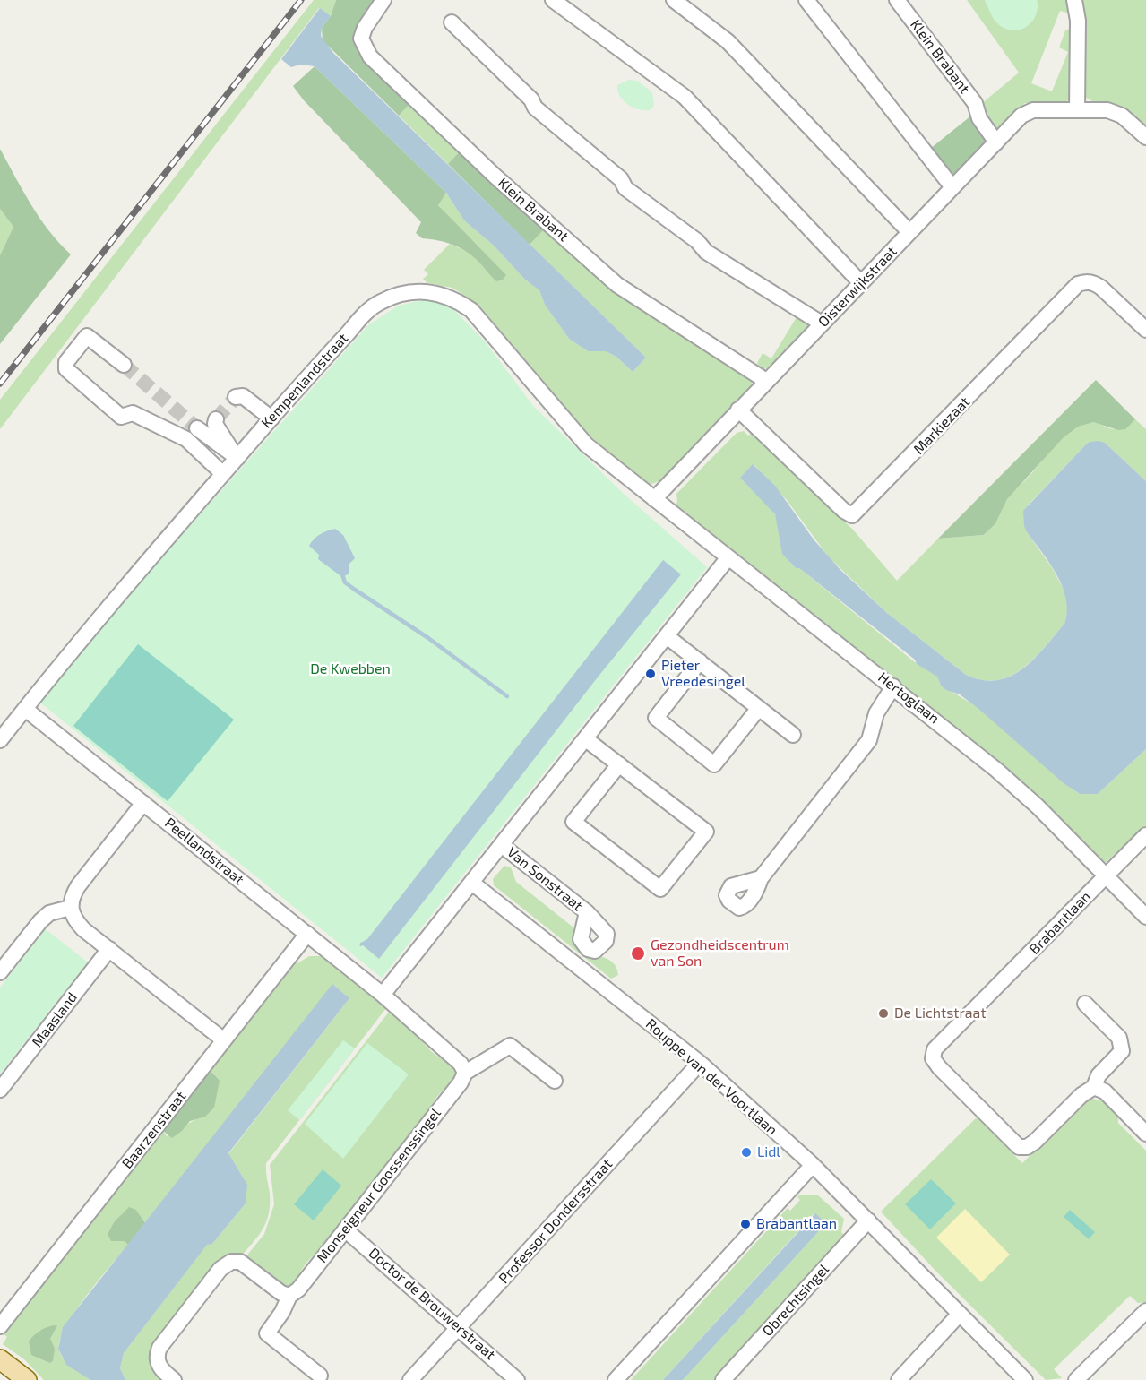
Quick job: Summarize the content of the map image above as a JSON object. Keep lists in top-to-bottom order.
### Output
{
  "streets": {
    "street": [
      "Klein Brabant",
      "Oisterwijkstraat",
      "Kempenlandstraat",
      "Markiezaat",
      "Hertoglaan",
      "Peellandstraat",
      "Van Sonstraat",
      "Brabantlaan",
      "Maasland",
      "Rouppe van der Voortlaan",
      "Baarzenstraat",
      "Monseigneur Goossenssingel",
      "Professor Dondersstraat",
      "Obrechtsingel",
      "Doctor de Brouwerstraat"
    ]
  },
  "crossings": [
    ["Klein Brabant", "Oisterwijkstraat"],
    ["Oisterwijkstraat", "Kempenlandstraat"],
    ["Oisterwijkstraat", "Markiezaat"],
    ["Oisterwijkstraat", "Hertoglaan"],
    ["Kempenlandstraat", "Hertoglaan"],
    ["Kempenlandstraat", "Peellandstraat"],
    ["Hertoglaan", "Brabantlaan"],
    ["Peellandstraat", "Baarzenstraat"],
    ["Rouppe van der Voortlaan", "Professor Dondersstraat"],
    ["Rouppe van der Voortlaan", "Obrechtsingel"],
    ["Monseigneur Goossenssingel", "Doctor de Brouwerstraat"],
    ["Professor Dondersstraat", "Doctor de Brouwerstraat"]
  ],
  "parks": ["De Kwebben"],
  "places": [
    "Pieter Vreedesingel",
    "Gezondheidscentrum van Son",
    "De Lichtstraat",
    "Lidl",
    "Brabantlaan"
  ]
}
